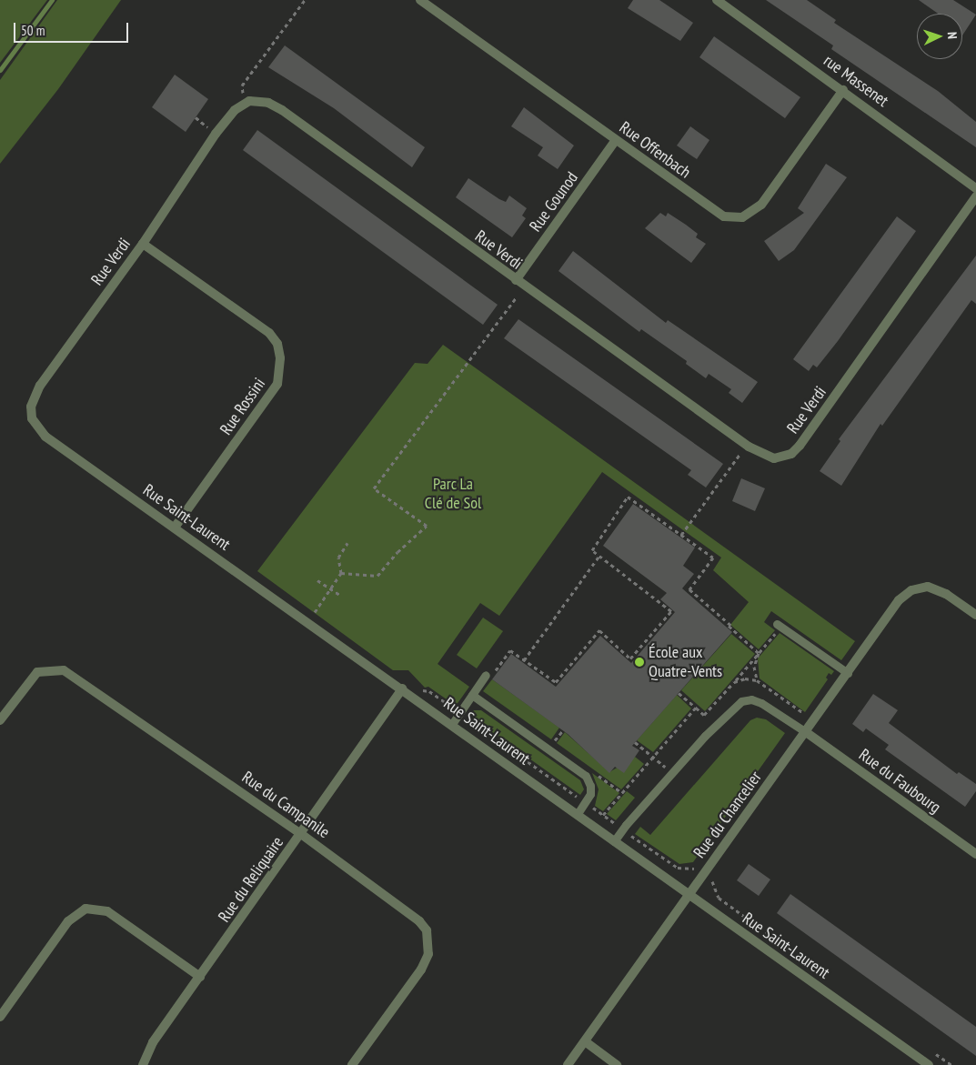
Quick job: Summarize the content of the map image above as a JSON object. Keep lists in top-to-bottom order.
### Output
{
  "streets": {
    "street": [
      "rue Massenet",
      "Rue Offenbach",
      "Rue Gounod",
      "Rue Verdi",
      "Rue Rossini",
      "Rue Saint-Laurent",
      "Rue du Faubourg",
      "Rue du Campanile",
      "Rue du Chancelier",
      "Rue du Reliquaire"
    ]
  },
  "crossings": [
    ["rue Massenet", "Rue Offenbach"],
    ["Rue Offenbach", "Rue Gounod"],
    ["Rue Gounod", "Rue Verdi"],
    ["Rue Verdi", "Rue Rossini"],
    ["Rue Verdi", "Rue Saint-Laurent"],
    ["Rue Rossini", "Rue Saint-Laurent"],
    ["Rue Saint-Laurent", "Rue du Chancelier"],
    ["Rue Saint-Laurent", "Rue du Reliquaire"],
    ["Rue du Faubourg", "Rue du Chancelier"],
    ["Rue du Campanile", "Rue du Reliquaire"]
  ],
  "parks": ["Parc La Clé de Sol"],
  "places": ["École aux Quatre-Vents"],
  "scale_bar": "50 m",
  "north": "right"
}
